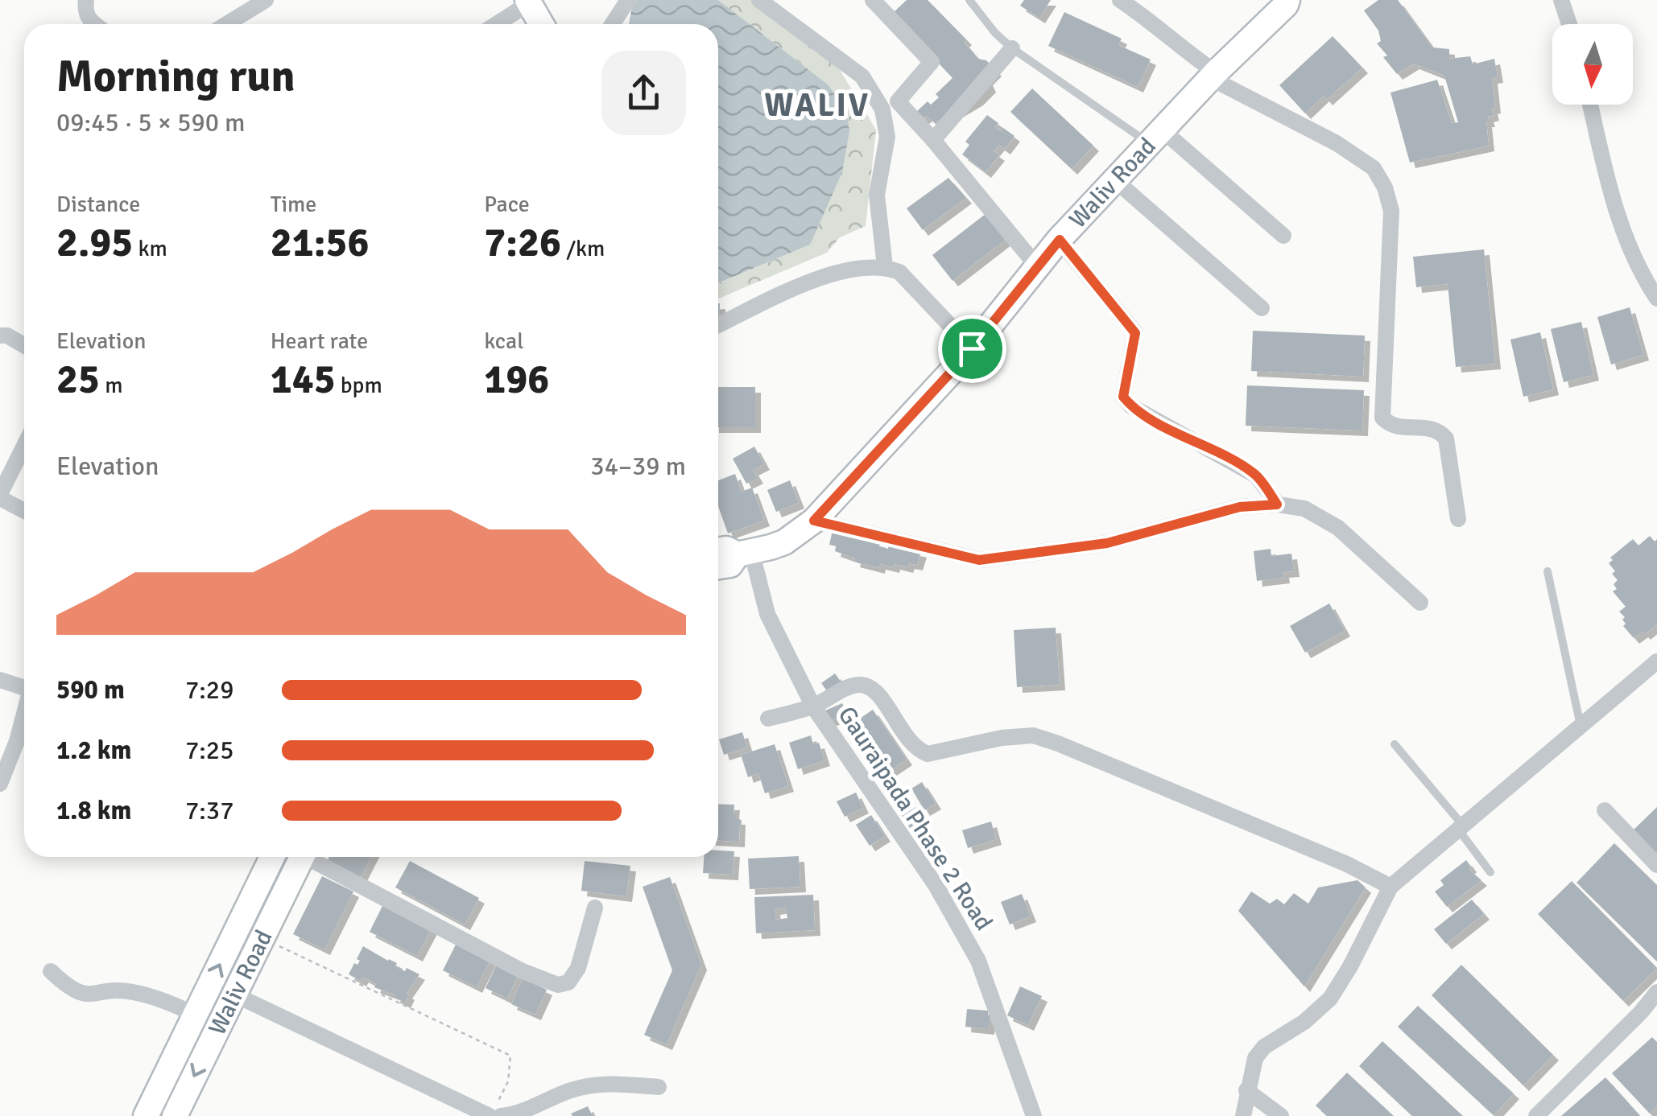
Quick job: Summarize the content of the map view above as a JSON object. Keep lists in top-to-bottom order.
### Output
{
  "streets": {
    "main road": ["Waliv Road"],
    "street": ["Gauraipada Phase 2 Road"]
  },
  "crossings": [
    ["Waliv Road", "Gauraipada Phase 2 Road"]
  ],
  "districts": ["WALIV"],
  "north": "bottom",
  "page": {
    "heading": ["Morning run", "09:45 · 5 × 590 m"],
    "stats": [
      ["Distance", "2.95 km"],
      ["Time", "21:56"],
      ["Pace", "7:26 /km"],
      ["Elevation", "25 m"],
      ["Heart rate", "145 bpm"],
      ["kcal", "196"]
    ],
    "chart": ["Elevation", "34–39 m"],
    "list": [
      {
        "name": "590 m",
        "note": "7:29"
      },
      {
        "name": "1.2 km",
        "note": "7:25"
      },
      {
        "name": "1.8 km",
        "note": "7:37"
      }
    ]
  }
}
